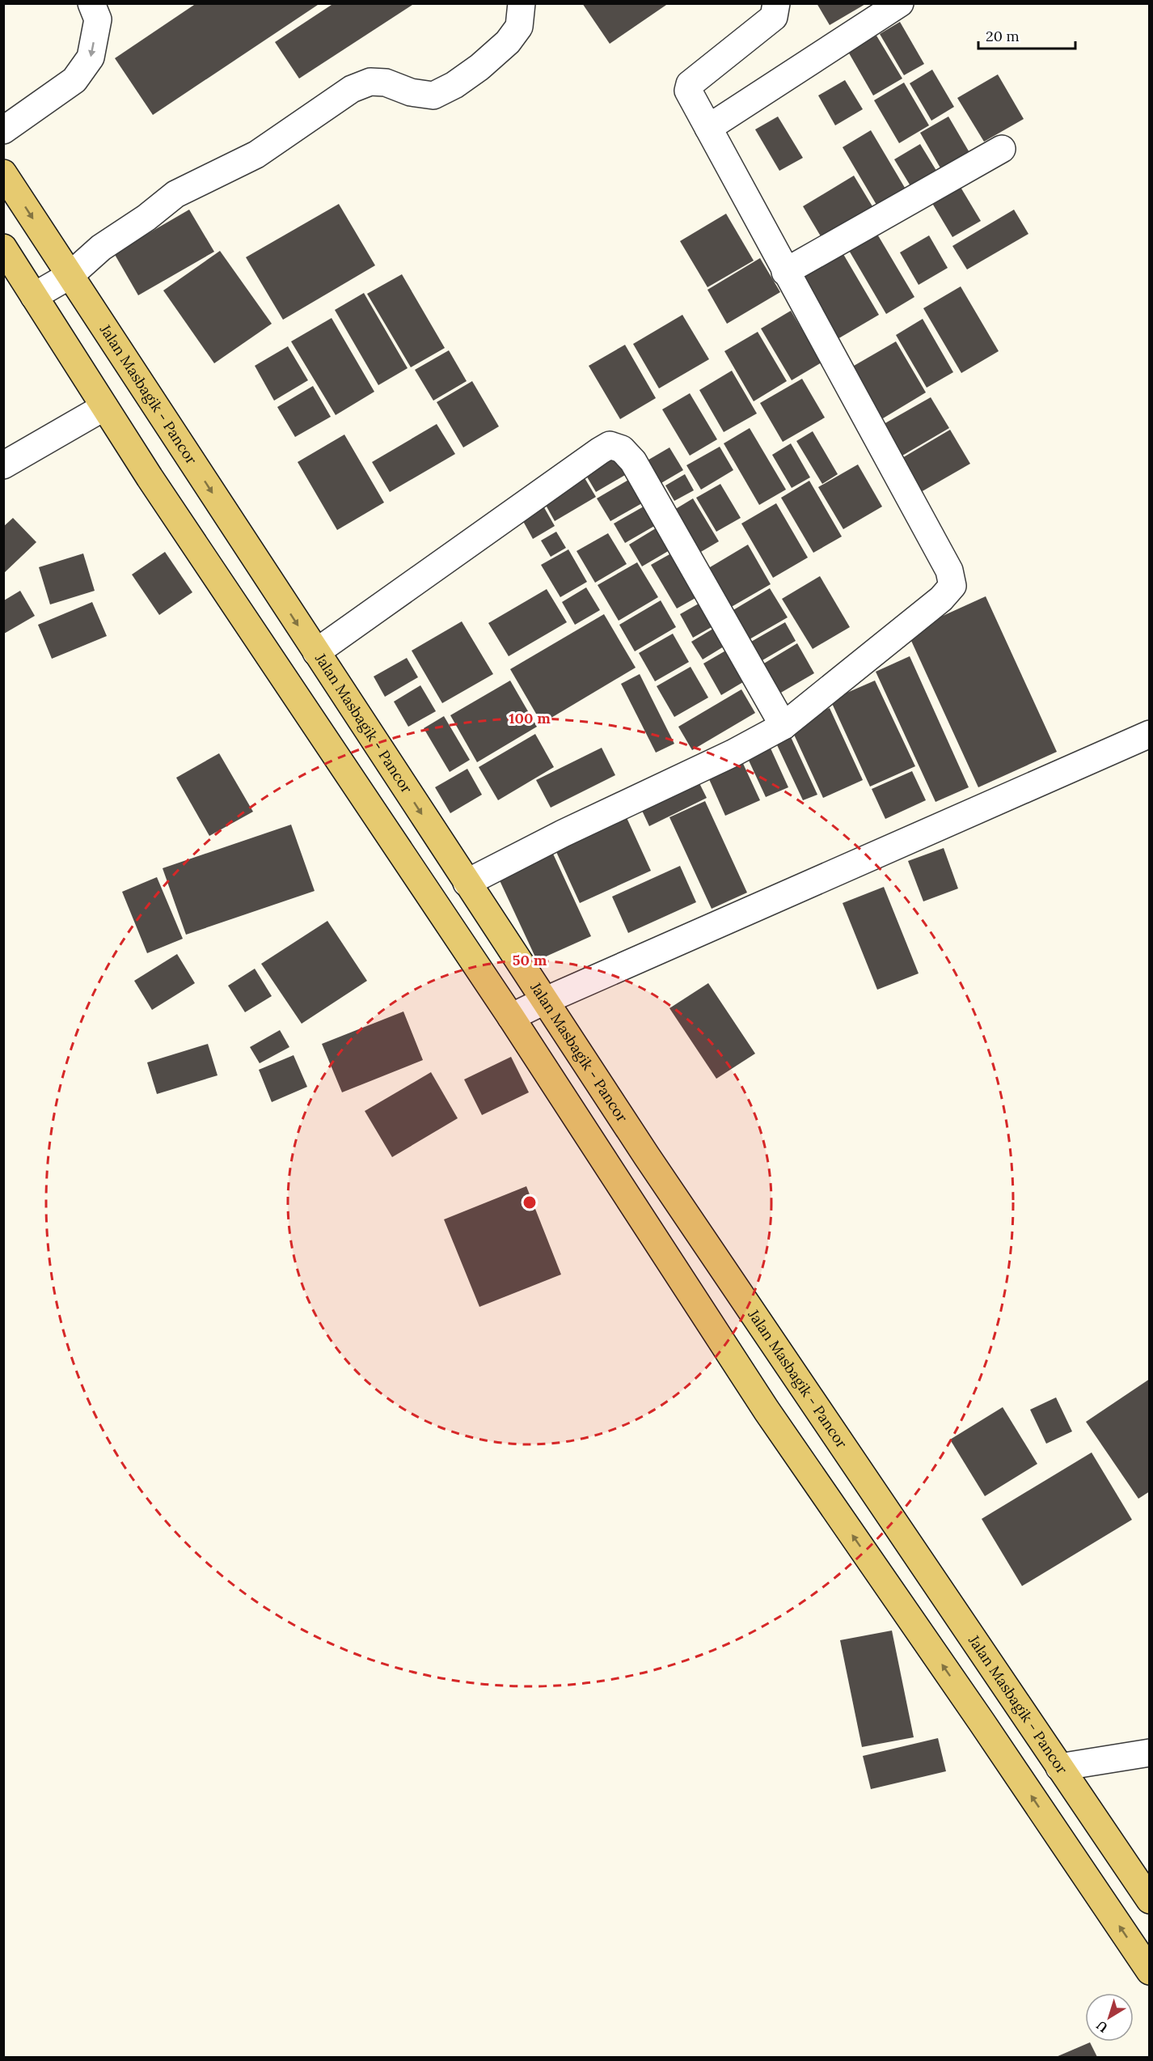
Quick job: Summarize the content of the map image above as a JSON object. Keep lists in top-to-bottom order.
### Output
{
  "streets": {
    "main road": ["Jalan Masbagik - Pancor"]
  },
  "scale_bar": "20 m",
  "north": "bottom left",
  "rings": ["100 m", "50 m"]
}
